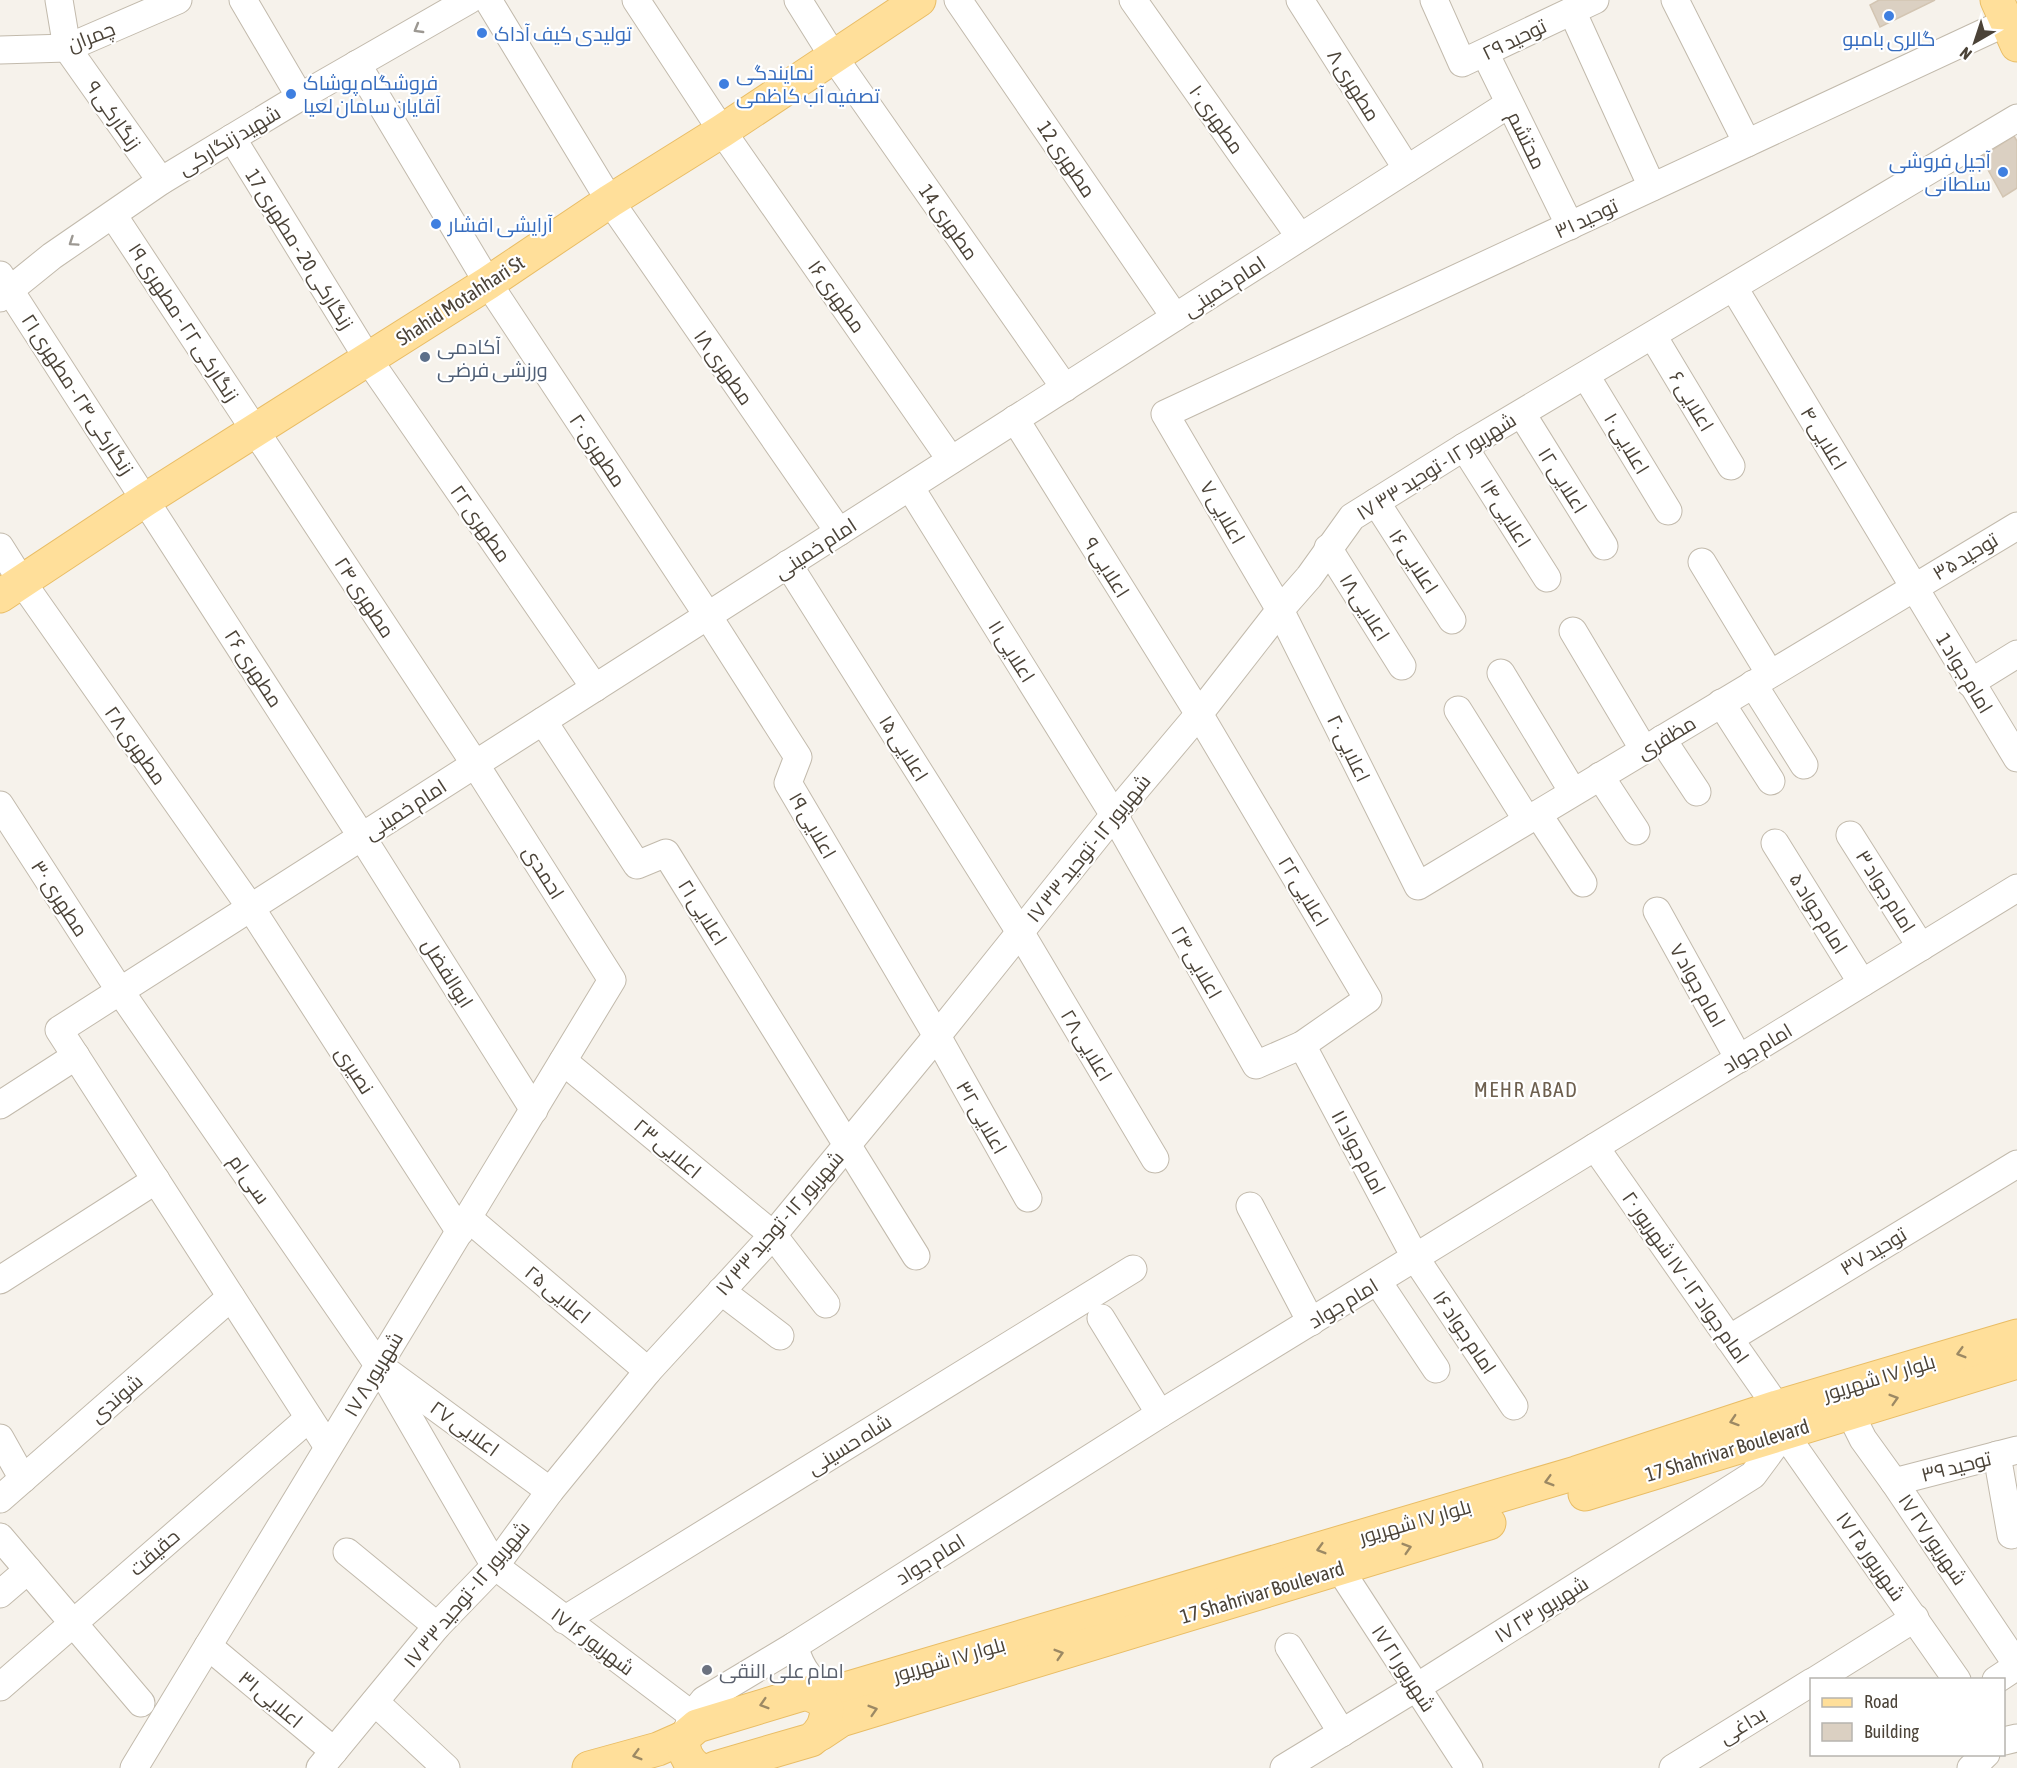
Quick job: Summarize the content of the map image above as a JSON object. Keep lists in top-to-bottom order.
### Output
{
  "streets": {
    "main road": ["Shahid Motahhari St", "بلوار ۱۷ شهریور", "17 Shahrivar Boulevard"],
    "street": [
      "چمران",
      "توحید ۲۹",
      "مطهری ۸",
      "زنگارکی ۹",
      "مطهری ۱۰",
      "شهید زنگارکی",
      "محتشم",
      "مطهری 12",
      "توحید ۳۱",
      "مطهری 14",
      "زنگارکی 20 - مطهری 17",
      "امام خمینی",
      "مطهری ۱۶",
      "زنگارکی ۲۲ - مطهری ۱۹",
      "مطهری ۱۸",
      "زنگارکی ۲۴ - مطهری ۲۱",
      "اعلایی ۶",
      "اعلایی ۴",
      "اعلایی ۱۰",
      "مطهری ۲۰",
      "۱۷ شهریور ۱۲ - توحید ۳۳",
      "اعلایی ۱۲",
      "اعلایی ۷",
      "اعلایی ۱۴",
      "مطهری ۲۲",
      "توحید ۳۵",
      "اعلایی ۱۶",
      "اعلایی ۹",
      "مطهری ۲۴",
      "اعلایی ۱۸",
      "اعلایی ۱۱",
      "مطهری ۲۶",
      "امام جواد 1",
      "مظفری",
      "مطهری ۲۸",
      "اعلایی ۱۵",
      "اعلایی ۲۰",
      "اعلایی ۱۹",
      "احمدی",
      "اعلایی ۲۲",
      "امام جواد ۳",
      "مطهری ۳۰",
      "اعلایی ۲۱",
      "امام جواد ۵",
      "اعلایی ۲۴",
      "ابوالفضل",
      "امام جواد ۷",
      "اعلایی ۲۸",
      "امام جواد",
      "نصیری",
      "اعلایی ۳۲",
      "اعلایی ۲۳",
      "امام جواد ۱۱",
      "سی ام",
      "توحید ۳۷",
      "امام جواد ۱۲ - ۱۷ شهریور ۲۰",
      "اعلایی ۲۵",
      "امام جواد ۱۶",
      "۱۷ شهریور ۸",
      "شوندی",
      "اعلایی ۲۷",
      "شاه حسینی",
      "توحید ۳۹",
      "۱۷ شهریور ۲۷",
      "حقیقت",
      "۱۷ شهریور ۲۵",
      "۱۷ شهریور ۲۳",
      "۱۷ شهریور ۱۶",
      "۱۷ شهریور ۲۱",
      "اعلایی ۳۱",
      "بداغی"
    ]
  },
  "crossings": [
    ["چمران", "زنگارکی ۹"],
    ["توحید ۲۹", "محتشم"],
    ["مطهری ۸", "امام خمینی"],
    ["زنگارکی ۹", "شهید زنگارکی"],
    ["مطهری ۱۰", "امام خمینی"],
    ["شهید زنگارکی", "زنگارکی 20 - مطهری 17"],
    ["شهید زنگارکی", "زنگارکی ۲۲ - مطهری ۱۹"],
    ["شهید زنگارکی", "زنگارکی ۲۴ - مطهری ۲۱"],
    ["شهید زنگارکی", "مطهری ۲۰"],
    ["محتشم", "توحید ۳۱"],
    ["محتشم", "امام خمینی"],
    ["مطهری 12", "امام خمینی"],
    ["توحید ۳۱", "اعلایی ۷"],
    ["مطهری 14", "امام خمینی"],
    ["مطهری 14", "Shahid Motahhari St"],
    ["زنگارکی 20 - مطهری 17", "Shahid Motahhari St"],
    ["زنگارکی 20 - مطهری 17", "مطهری ۲۲"],
    ["امام خمینی", "مطهری ۱۶"],
    ["امام خمینی", "مطهری ۱۸"],
    ["امام خمینی", "مطهری ۲۰"],
    ["امام خمینی", "مطهری ۲۲"],
    ["امام خمینی", "اعلایی ۹"],
    ["امام خمینی", "مطهری ۲۴"],
    ["امام خمینی", "اعلایی ۱۱"],
    ["امام خمینی", "مطهری ۲۶"],
    ["امام خمینی", "مطهری ۲۸"],
    ["امام خمینی", "اعلایی ۱۵"],
    ["امام خمینی", "اعلایی ۱۹"],
    ["امام خمینی", "احمدی"],
    ["امام خمینی", "مطهری ۳۰"],
    ["امام خمینی", "اعلایی ۲۱"],
    ["امام خمینی", "ابوالفضل"],
    ["امام خمینی", "نصیری"],
    ["امام خمینی", "سی ام"],
    ["مطهری ۱۶", "Shahid Motahhari St"],
    ["Shahid Motahhari St", "زنگارکی ۲۲ - مطهری ۱۹"],
    ["Shahid Motahhari St", "مطهری ۱۸"],
    ["Shahid Motahhari St", "زنگارکی ۲۴ - مطهری ۲۱"],
    ["Shahid Motahhari St", "مطهری ۲۰"],
    ["Shahid Motahhari St", "مطهری ۲۲"],
    ["Shahid Motahhari St", "مطهری ۲۴"],
    ["Shahid Motahhari St", "مطهری ۲۶"],
    ["Shahid Motahhari St", "مطهری ۲۸"],
    ["زنگارکی ۲۲ - مطهری ۱۹", "مطهری ۲۴"],
    ["زنگارکی ۲۴ - مطهری ۲۱", "مطهری ۲۶"],
    ["اعلایی ۶", "۱۷ شهریور ۱۲ - توحید ۳۳"],
    ["اعلایی ۴", "۱۷ شهریور ۱۲ - توحید ۳۳"],
    ["اعلایی ۴", "توحید ۳۵"],
    ["اعلایی ۴", "امام جواد 1"],
    ["اعلایی ۴", "مظفری"],
    ["اعلایی ۱۰", "۱۷ شهریور ۱۲ - توحید ۳۳"],
    ["مطهری ۲۰", "اعلایی ۱۹"],
    ["۱۷ شهریور ۱۲ - توحید ۳۳", "اعلایی ۱۲"],
    ["۱۷ شهریور ۱۲ - توحید ۳۳", "اعلایی ۷"],
    ["۱۷ شهریور ۱۲ - توحید ۳۳", "اعلایی ۱۴"],
    ["۱۷ شهریور ۱۲ - توحید ۳۳", "اعلایی ۱۶"],
    ["۱۷ شهریور ۱۲ - توحید ۳۳", "اعلایی ۹"],
    ["۱۷ شهریور ۱۲ - توحید ۳۳", "اعلایی ۱۸"],
    ["۱۷ شهریور ۱۲ - توحید ۳۳", "اعلایی ۱۱"],
    ["۱۷ شهریور ۱۲ - توحید ۳۳", "اعلایی ۱۵"],
    ["۱۷ شهریور ۱۲ - توحید ۳۳", "اعلایی ۲۰"],
    ["۱۷ شهریور ۱۲ - توحید ۳۳", "اعلایی ۱۹"],
    ["۱۷ شهریور ۱۲ - توحید ۳۳", "اعلایی ۲۲"],
    ["۱۷ شهریور ۱۲ - توحید ۳۳", "اعلایی ۲۱"],
    ["۱۷ شهریور ۱۲ - توحید ۳۳", "اعلایی ۲۴"],
    ["۱۷ شهریور ۱۲ - توحید ۳۳", "اعلایی ۲۸"],
    ["۱۷ شهریور ۱۲ - توحید ۳۳", "اعلایی ۳۲"],
    ["۱۷ شهریور ۱۲ - توحید ۳۳", "اعلایی ۲۳"],
    ["۱۷ شهریور ۱۲ - توحید ۳۳", "اعلایی ۲۵"],
    ["۱۷ شهریور ۱۲ - توحید ۳۳", "اعلایی ۲۷"],
    ["۱۷ شهریور ۱۲ - توحید ۳۳", "۱۷ شهریور ۱۶"],
    ["۱۷ شهریور ۱۲ - توحید ۳۳", "اعلایی ۳۱"],
    ["اعلایی ۷", "اعلایی ۲۰"],
    ["توحید ۳۵", "امام جواد 1"],
    ["توحید ۳۵", "مظفری"],
    ["اعلایی ۹", "اعلایی ۲۲"],
    ["مطهری ۲۴", "احمدی"],
    ["اعلایی ۱۱", "اعلایی ۲۴"],
    ["مطهری ۲۶", "ابوالفضل"],
    ["امام جواد 1", "مظفری"],
    ["مظفری", "اعلایی ۲۰"],
    ["مطهری ۲۸", "نصیری"],
    ["اعلایی ۱۵", "اعلایی ۲۸"],
    ["اعلایی ۱۹", "اعلایی ۳۲"],
    ["احمدی", "۱۷ شهریور ۸"],
    ["اعلایی ۲۲", "اعلایی ۲۴"],
    ["اعلایی ۲۲", "امام جواد ۱۱"],
    ["امام جواد ۳", "امام جواد"],
    ["مطهری ۳۰", "سی ام"],
    ["امام جواد ۵", "امام جواد"],
    ["اعلایی ۲۴", "امام جواد ۱۱"],
    ["ابوالفضل", "۱۷ شهریور ۸"],
    ["امام جواد ۷", "امام جواد"],
    ["امام جواد", "امام جواد ۱۱"],
    ["امام جواد", "امام جواد ۱۲ - ۱۷ شهریور ۲۰"],
    ["امام جواد", "امام جواد ۱۶"],
    ["امام جواد", "بلوار ۱۷ شهریور"],
    ["امام جواد", "۱۷ شهریور ۱۶"],
    ["نصیری", "اعلایی ۲۵"],
    ["نصیری", "۱۷ شهریور ۸"],
    ["اعلایی ۲۳", "۱۷ شهریور ۸"],
    ["امام جواد ۱۱", "امام جواد ۱۶"],
    ["سی ام", "۱۷ شهریور ۸"],
    ["سی ام", "اعلایی ۲۷"],
    ["توحید ۳۷", "امام جواد ۱۲ - ۱۷ شهریور ۲۰"],
    ["امام جواد ۱۲ - ۱۷ شهریور ۲۰", "بلوار ۱۷ شهریور"],
    ["امام جواد ۱۲ - ۱۷ شهریور ۲۰", "17 Shahrivar Boulevard"],
    ["امام جواد ۱۲ - ۱۷ شهریور ۲۰", "۱۷ شهریور ۲۵"],
    ["امام جواد ۱۲ - ۱۷ شهریور ۲۰", "۱۷ شهریور ۲۳"],
    ["اعلایی ۲۵", "۱۷ شهریور ۸"],
    ["۱۷ شهریور ۸", "اعلایی ۲۷"],
    ["۱۷ شهریور ۸", "اعلایی ۳۱"],
    ["بلوار ۱۷ شهریور", "17 Shahrivar Boulevard"],
    ["بلوار ۱۷ شهریور", "۱۷ شهریور ۲۵"],
    ["بلوار ۱۷ شهریور", "۱۷ شهریور ۲۳"],
    ["بلوار ۱۷ شهریور", "۱۷ شهریور ۱۶"],
    ["شاه حسینی", "۱۷ شهریور ۱۶"],
    ["17 Shahrivar Boulevard", "۱۷ شهریور ۲۷"],
    ["17 Shahrivar Boulevard", "۱۷ شهریور ۲۵"],
    ["17 Shahrivar Boulevard", "۱۷ شهریور ۲۳"],
    ["17 Shahrivar Boulevard", "۱۷ شهریور ۲۱"],
    ["توحید ۳۹", "۱۷ شهریور ۲۷"],
    ["۱۷ شهریور ۲۵", "۱۷ شهریور ۲۳"],
    ["۱۷ شهریور ۲۳", "۱۷ شهریور ۲۱"]
  ],
  "one_way": ["شهید زنگارکی", "بلوار ۱۷ شهریور", "17 Shahrivar Boulevard"],
  "districts": ["MEHR ABAD"],
  "places": [
    "گالری بامبو",
    "تولیدی کیف آداک",
    "نمایندگی تصفیه آب کاظمی",
    "فروشگاه پوشاک آقایان سامان لعیا",
    "آجیل فروشی سلطانی",
    "آرایشی افشار",
    "آکادمی ورزشی فرضی",
    "امام علی النقی"
  ],
  "legend": ["Road", "Building"],
  "north": "bottom left"
}
